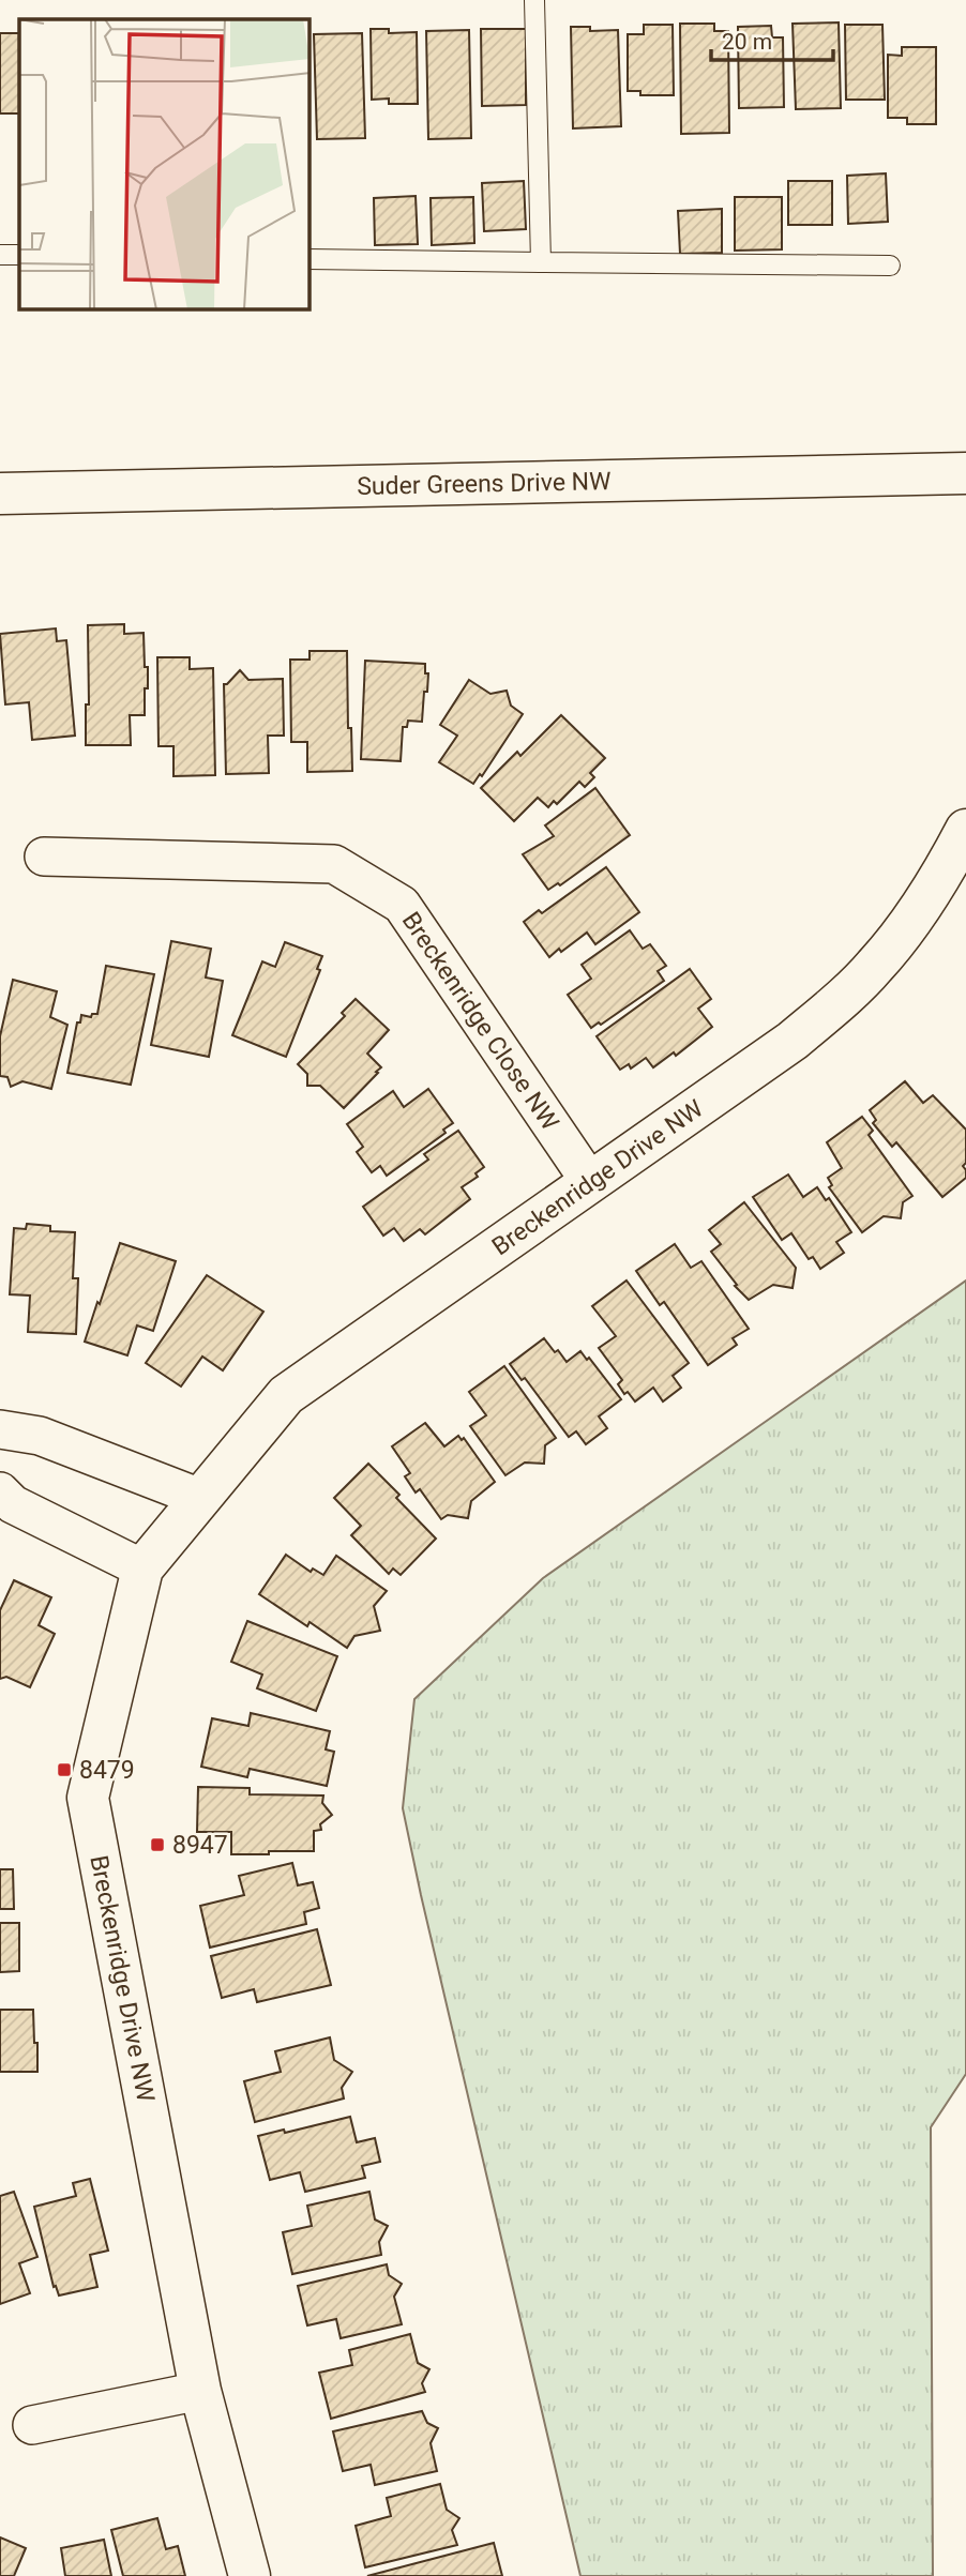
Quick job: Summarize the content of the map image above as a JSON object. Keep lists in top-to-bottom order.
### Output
{
  "streets": {
    "street": ["Suder Greens Drive NW", "Breckenridge Close NW", "Breckenridge Drive NW"]
  },
  "crossings": [
    ["Breckenridge Close NW", "Breckenridge Drive NW"]
  ],
  "places": {
    "transit": ["8479", "8947"]
  },
  "scale_bar": "20 m"
}
